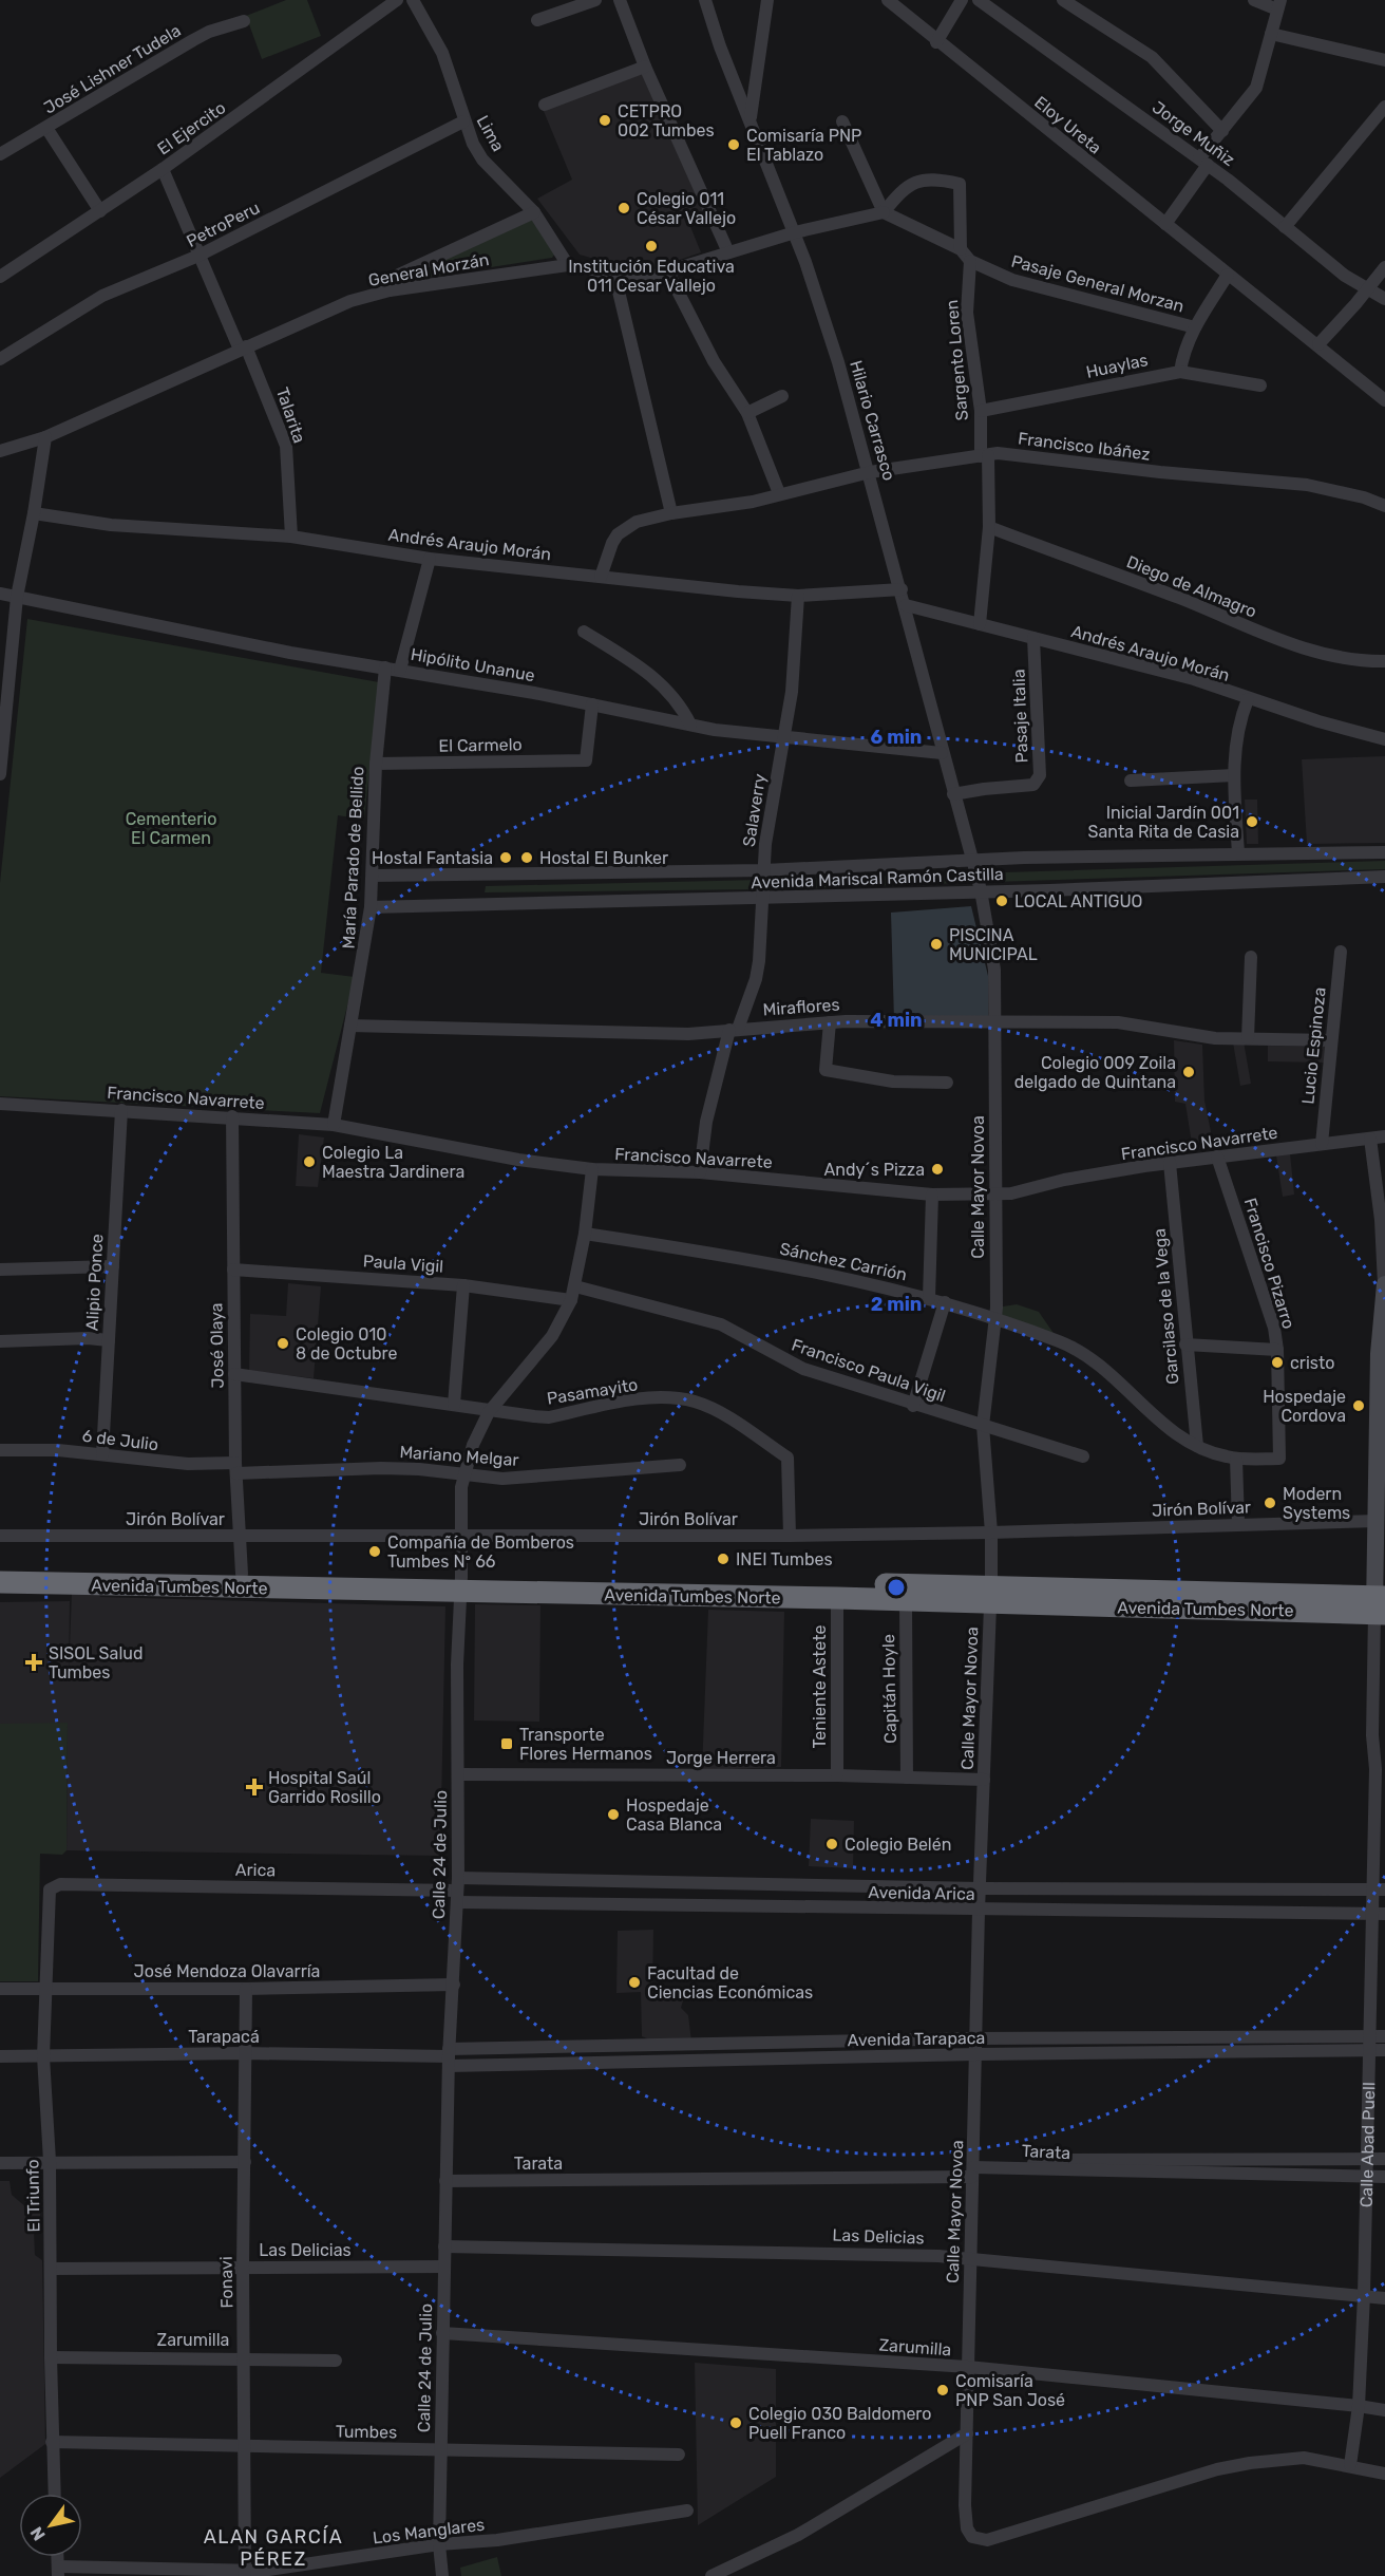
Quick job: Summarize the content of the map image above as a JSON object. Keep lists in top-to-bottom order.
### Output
{
  "streets": {
    "highway": ["Avenida Tumbes Norte"],
    "main road": ["Calle Abad Puell"],
    "street": [
      "José Lishner Tudela",
      "Eloy Ureta",
      "El Ejercito",
      "Lima",
      "Jorge Muñiz",
      "PetroPeru",
      "General Morzán",
      "Pasaje General Morzan",
      "Sargento Loren",
      "Huaylas",
      "Talarita",
      "Hilario Carrasco",
      "Francisco Ibáñez",
      "Andrés Araujo Morán",
      "Diego de Almagro",
      "Hipólito Unanue",
      "Pasaje Italia",
      "El Carmelo",
      "Salaverry",
      "María Parado de Bellido",
      "Avenida Mariscal Ramón Castilla",
      "Miraflores",
      "Lucio Espinoza",
      "Francisco Navarrete",
      "Calle Mayor Novoa",
      "Sánchez Carrión",
      "Paula Vigil",
      "Francisco Pizarro",
      "Alipio Ponce",
      "Garcilaso de la Vega",
      "José Olaya",
      "Francisco Paula Vigil",
      "Pasamayito",
      "6 de Julio",
      "Mariano Melgar",
      "Jirón Bolívar",
      "Teniente Astete",
      "Capitán Hoyle",
      "Jorge Herrera",
      "Calle 24 de Julio",
      "Arica",
      "Avenida Arica",
      "José Mendoza Olavarría",
      "Tarapacá",
      "Avenida Tarapaca",
      "Tarata",
      "El Triunfo",
      "Las Delicias",
      "Fonavi",
      "Zarumilla",
      "Tumbes",
      "Los Manglares"
    ]
  },
  "crossings": [
    ["El Ejercito", "Talarita"],
    ["Lima", "PetroPeru"],
    ["Lima", "General Morzán"],
    ["PetroPeru", "Talarita"],
    ["General Morzán", "Talarita"],
    ["General Morzán", "Hilario Carrasco"],
    ["Pasaje General Morzan", "Sargento Loren"],
    ["Sargento Loren", "Huaylas"],
    ["Sargento Loren", "Francisco Ibáñez"],
    ["Talarita", "Andrés Araujo Morán"],
    ["Hilario Carrasco", "Francisco Ibáñez"],
    ["Hilario Carrasco", "Andrés Araujo Morán"],
    ["Hilario Carrasco", "Hipólito Unanue"],
    ["Hilario Carrasco", "Pasaje Italia"],
    ["Hilario Carrasco", "Avenida Mariscal Ramón Castilla"],
    ["Hilario Carrasco", "Calle Mayor Novoa"],
    ["Francisco Ibáñez", "Andrés Araujo Morán"],
    ["Andrés Araujo Morán", "Pasaje Italia"],
    ["Andrés Araujo Morán", "Salaverry"],
    ["Hipólito Unanue", "El Carmelo"],
    ["Hipólito Unanue", "Salaverry"],
    ["Hipólito Unanue", "María Parado de Bellido"],
    ["El Carmelo", "María Parado de Bellido"],
    ["Salaverry", "Avenida Mariscal Ramón Castilla"],
    ["Salaverry", "Miraflores"],
    ["Salaverry", "Francisco Navarrete"],
    ["María Parado de Bellido", "Avenida Mariscal Ramón Castilla"],
    ["María Parado de Bellido", "Miraflores"],
    ["María Parado de Bellido", "Francisco Navarrete"],
    ["Avenida Mariscal Ramón Castilla", "Calle Mayor Novoa"],
    ["Miraflores", "Lucio Espinoza"],
    ["Miraflores", "Calle Mayor Novoa"],
    ["Lucio Espinoza", "Francisco Navarrete"],
    ["Francisco Navarrete", "Calle Mayor Novoa"],
    ["Francisco Navarrete", "Francisco Pizarro"],
    ["Francisco Navarrete", "Alipio Ponce"],
    ["Francisco Navarrete", "Garcilaso de la Vega"],
    ["Francisco Navarrete", "José Olaya"],
    ["Francisco Navarrete", "Calle 24 de Julio"],
    ["Francisco Navarrete", "Calle Abad Puell"],
    ["Calle Mayor Novoa", "Sánchez Carrión"],
    ["Calle Mayor Novoa", "Francisco Paula Vigil"],
    ["Calle Mayor Novoa", "Jirón Bolívar"],
    ["Calle Mayor Novoa", "Avenida Tumbes Norte"],
    ["Calle Mayor Novoa", "Jorge Herrera"],
    ["Calle Mayor Novoa", "Avenida Arica"],
    ["Calle Mayor Novoa", "Avenida Tarapaca"],
    ["Calle Mayor Novoa", "Calle Abad Puell"],
    ["Calle Mayor Novoa", "Tarata"],
    ["Calle Mayor Novoa", "Las Delicias"],
    ["Calle Mayor Novoa", "Zarumilla"],
    ["Sánchez Carrión", "Francisco Pizarro"],
    ["Sánchez Carrión", "Garcilaso de la Vega"],
    ["Sánchez Carrión", "Calle 24 de Julio"],
    ["Paula Vigil", "José Olaya"],
    ["Paula Vigil", "Calle 24 de Julio"],
    ["Alipio Ponce", "6 de Julio"],
    ["José Olaya", "Pasamayito"],
    ["José Olaya", "6 de Julio"],
    ["José Olaya", "Mariano Melgar"],
    ["José Olaya", "Jirón Bolívar"],
    ["José Olaya", "Avenida Tumbes Norte"],
    ["Francisco Paula Vigil", "Calle 24 de Julio"],
    ["Pasamayito", "Jirón Bolívar"],
    ["Pasamayito", "Calle 24 de Julio"],
    ["6 de Julio", "Mariano Melgar"],
    ["Mariano Melgar", "Calle 24 de Julio"],
    ["Jirón Bolívar", "Calle 24 de Julio"],
    ["Jirón Bolívar", "Calle Abad Puell"],
    ["Avenida Tumbes Norte", "Teniente Astete"],
    ["Avenida Tumbes Norte", "Capitán Hoyle"],
    ["Avenida Tumbes Norte", "Calle 24 de Julio"],
    ["Avenida Tumbes Norte", "Calle Abad Puell"],
    ["Teniente Astete", "Jorge Herrera"],
    ["Capitán Hoyle", "Jorge Herrera"],
    ["Jorge Herrera", "Calle 24 de Julio"],
    ["Calle 24 de Julio", "Arica"],
    ["Calle 24 de Julio", "Avenida Arica"],
    ["Calle 24 de Julio", "José Mendoza Olavarría"],
    ["Calle 24 de Julio", "Tarapacá"],
    ["Calle 24 de Julio", "Avenida Tarapaca"],
    ["Calle 24 de Julio", "Tarata"],
    ["Calle 24 de Julio", "Las Delicias"],
    ["Calle 24 de Julio", "Zarumilla"],
    ["Calle 24 de Julio", "Tumbes"],
    ["Calle 24 de Julio", "Los Manglares"],
    ["Arica", "Avenida Arica"],
    ["Arica", "El Triunfo"],
    ["Avenida Arica", "Calle Abad Puell"],
    ["José Mendoza Olavarría", "El Triunfo"],
    ["José Mendoza Olavarría", "Fonavi"],
    ["Tarapacá", "Avenida Tarapaca"],
    ["Tarapacá", "El Triunfo"],
    ["Tarapacá", "Fonavi"],
    ["Avenida Tarapaca", "Calle Abad Puell"],
    ["Calle Abad Puell", "Tarata"],
    ["Calle Abad Puell", "Las Delicias"],
    ["Calle Abad Puell", "Zarumilla"],
    ["El Triunfo", "Las Delicias"],
    ["El Triunfo", "Zarumilla"],
    ["El Triunfo", "Tumbes"],
    ["Las Delicias", "Fonavi"],
    ["Fonavi", "Zarumilla"],
    ["Fonavi", "Tumbes"],
    ["Fonavi", "Los Manglares"]
  ],
  "districts": ["ALAN GARCÍA PÉREZ"],
  "parks": ["Cementerio El Carmen"],
  "places": {
    "other": [
      "CETPRO 002 Tumbes",
      "Comisaría PNP El Tablazo",
      "Colegio 011 César Vallejo",
      "Institución Educativa 011 Cesar Vallejo",
      "Inicial Jardín 001 Santa Rita de Casia",
      "Hostal Fantasia",
      "Hostal El Bunker",
      "LOCAL ANTIGUO",
      "PISCINA MUNICIPAL",
      "Colegio 009 Zoila delgado de Quintana",
      "Colegio La Maestra Jardinera",
      "Andy´s Pizza",
      "Colegio 010 8 de Octubre",
      "cristo",
      "Hospedaje Cordova",
      "Modern Systems",
      "Compañía de Bomberos Tumbes Nº 66",
      "INEI Tumbes",
      "Hospedaje Casa Blanca",
      "Colegio Belén",
      "Facultad de Ciencias Económicas",
      "Comisaría PNP San José",
      "Colegio 030 Baldomero Puell Franco"
    ],
    "health": ["SISOL Salud Tumbes", "Hospital Saúl Garrido Rosillo"],
    "transit": ["Transporte Flores Hermanos"]
  },
  "north": "bottom left",
  "rings": ["6 min", "4 min", "2 min"]
}
